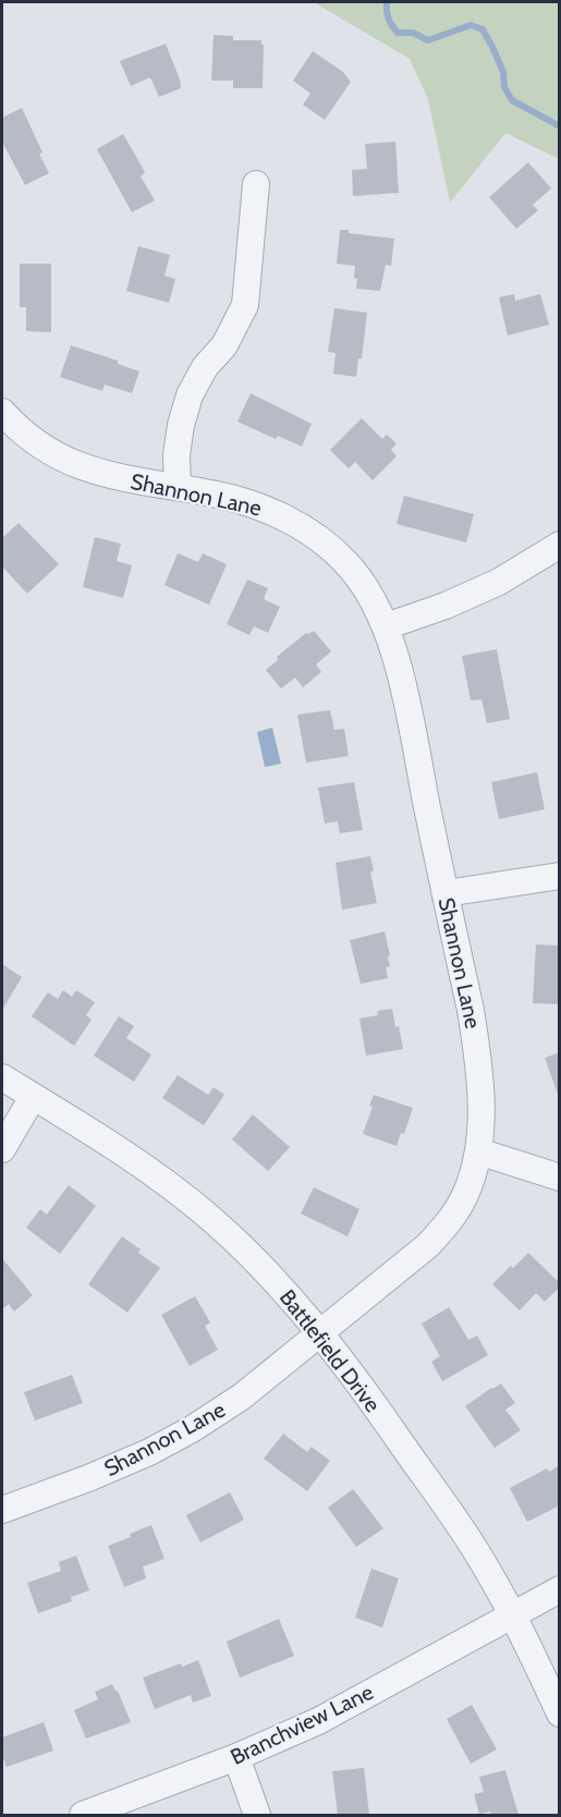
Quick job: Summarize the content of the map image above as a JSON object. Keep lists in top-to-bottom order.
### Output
{
  "streets": {
    "street": ["Shannon Lane", "Battlefield Drive", "Branchview Lane"]
  },
  "crossings": [
    ["Shannon Lane", "Battlefield Drive"],
    ["Battlefield Drive", "Branchview Lane"]
  ]
}
